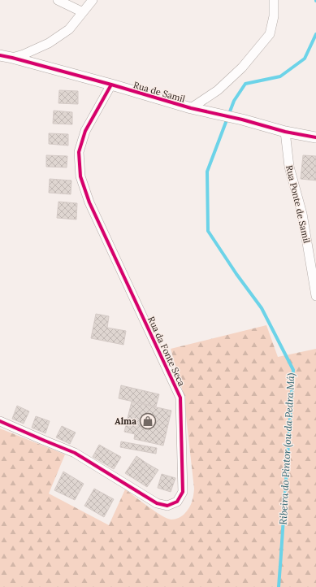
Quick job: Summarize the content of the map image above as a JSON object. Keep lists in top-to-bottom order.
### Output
{
  "streets": {
    "street": ["Rua de Samil", "Rua Ponte de Samil", "Rua da Fonte Seca"]
  },
  "crossings": [
    ["Rua de Samil", "Rua Ponte de Samil"],
    ["Rua de Samil", "Rua da Fonte Seca"]
  ],
  "water": ["Ribeira do Pintor (ou da Pedra Má)"],
  "places": {
    "shop": ["Alma"]
  }
}
